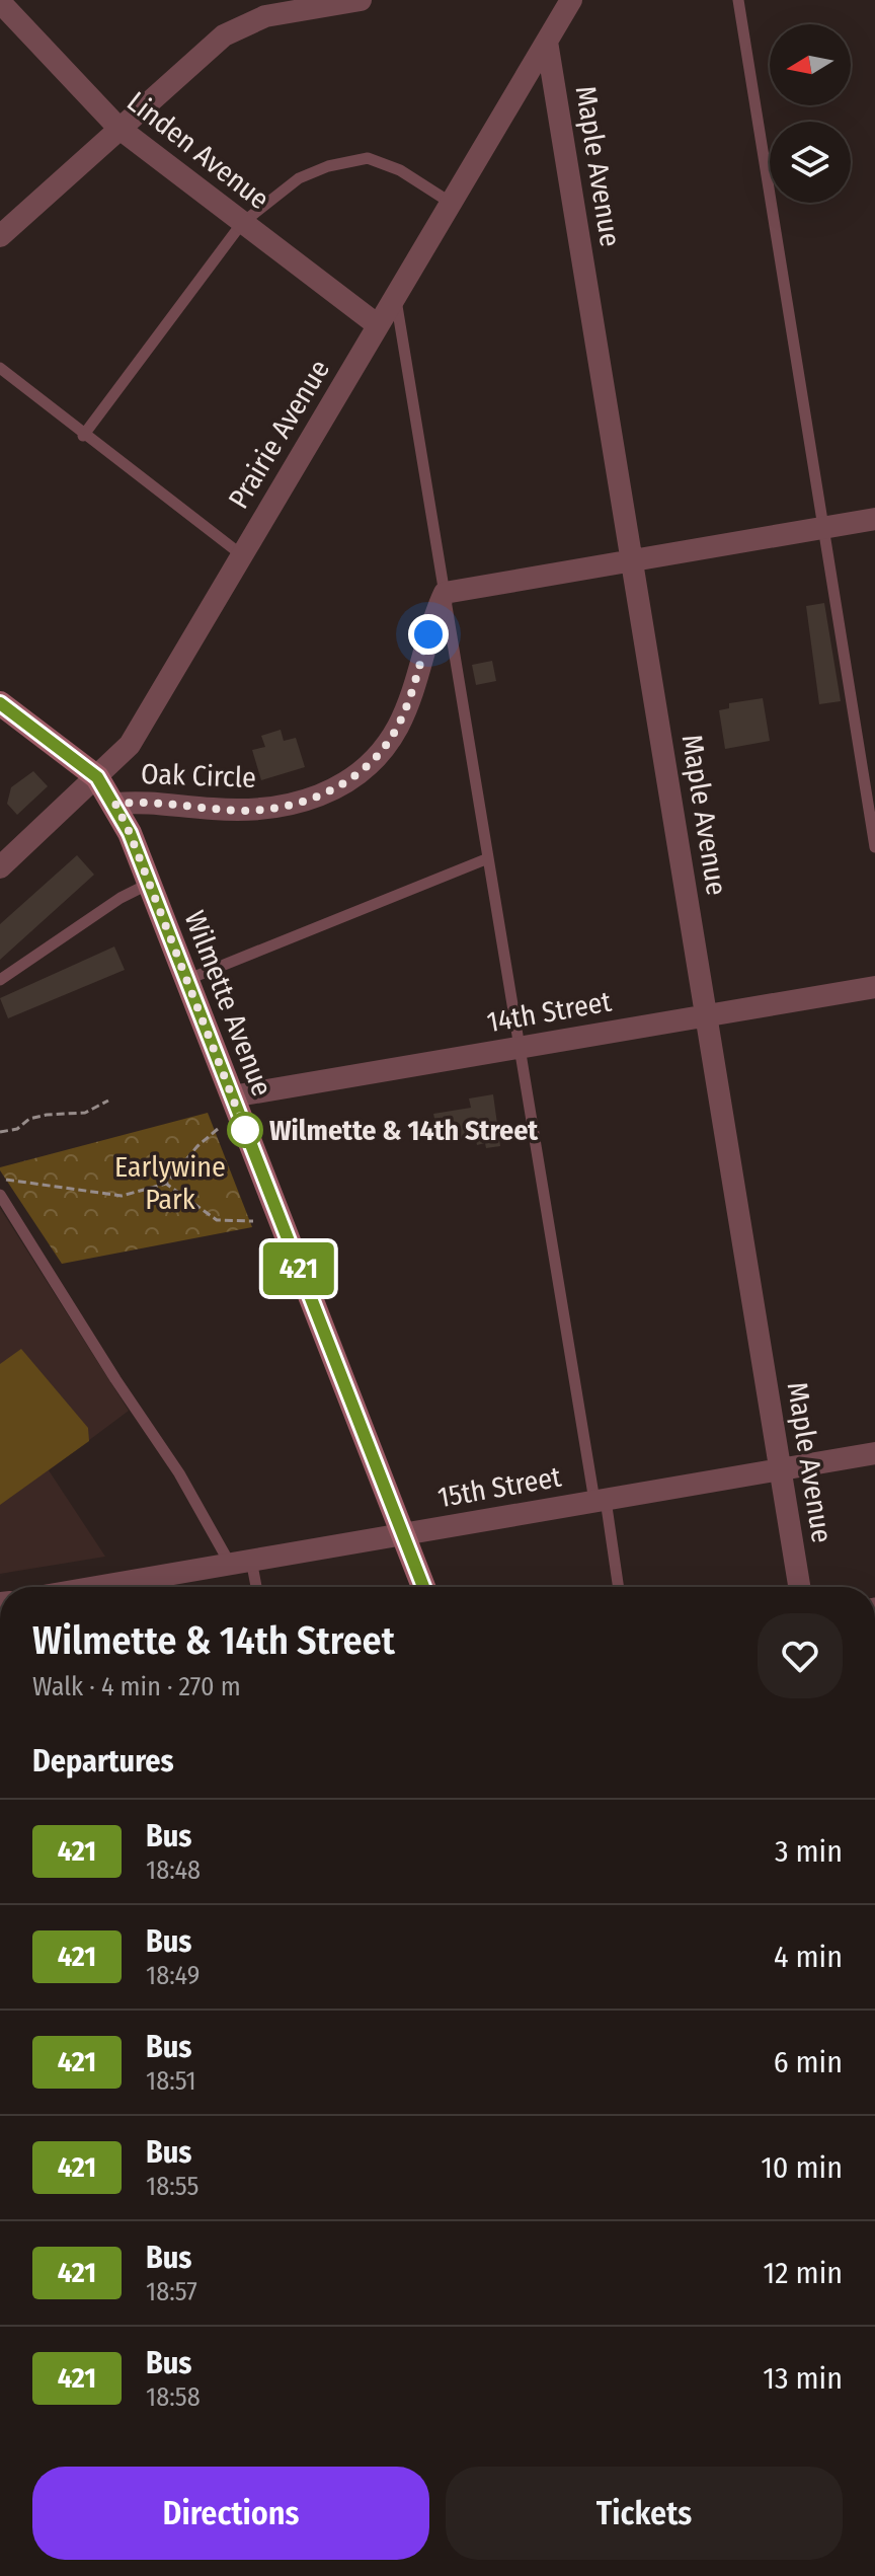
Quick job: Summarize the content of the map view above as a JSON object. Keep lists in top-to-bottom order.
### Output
{
  "streets": {
    "street": [
      "Linden Avenue",
      "Maple Avenue",
      "Prairie Avenue",
      "Oak Circle",
      "Wilmette Avenue",
      "14th Street",
      "15th Street"
    ]
  },
  "crossings": [
    ["Linden Avenue", "Prairie Avenue"],
    ["Maple Avenue", "Prairie Avenue"],
    ["Maple Avenue", "14th Street"],
    ["Maple Avenue", "15th Street"],
    ["Prairie Avenue", "Wilmette Avenue"],
    ["Oak Circle", "Wilmette Avenue"],
    ["Wilmette Avenue", "14th Street"],
    ["Wilmette Avenue", "15th Street"]
  ],
  "parks": ["Earlywine Park"],
  "places": ["Wilmette & 14th Street"],
  "lines": ["bus line 421"],
  "north": "left",
  "page": {
    "on_map": "421",
    "heading": [
      ["Wilmette & 14th Street", "Walk · 4 min · 270 m"],
      "Departures"
    ],
    "list": [
      {
        "mark": "421",
        "name": "Bus",
        "note": "18:48",
        "value": "3 min"
      },
      {
        "mark": "421",
        "name": "Bus",
        "note": "18:49",
        "value": "4 min"
      },
      {
        "mark": "421",
        "name": "Bus",
        "note": "18:51",
        "value": "6 min"
      },
      {
        "mark": "421",
        "name": "Bus",
        "note": "18:55",
        "value": "10 min"
      },
      {
        "mark": "421",
        "name": "Bus",
        "note": "18:57",
        "value": "12 min"
      },
      {
        "mark": "421",
        "name": "Bus",
        "note": "18:58",
        "value": "13 min"
      }
    ],
    "buttons": ["Directions", "Tickets"]
  }
}
